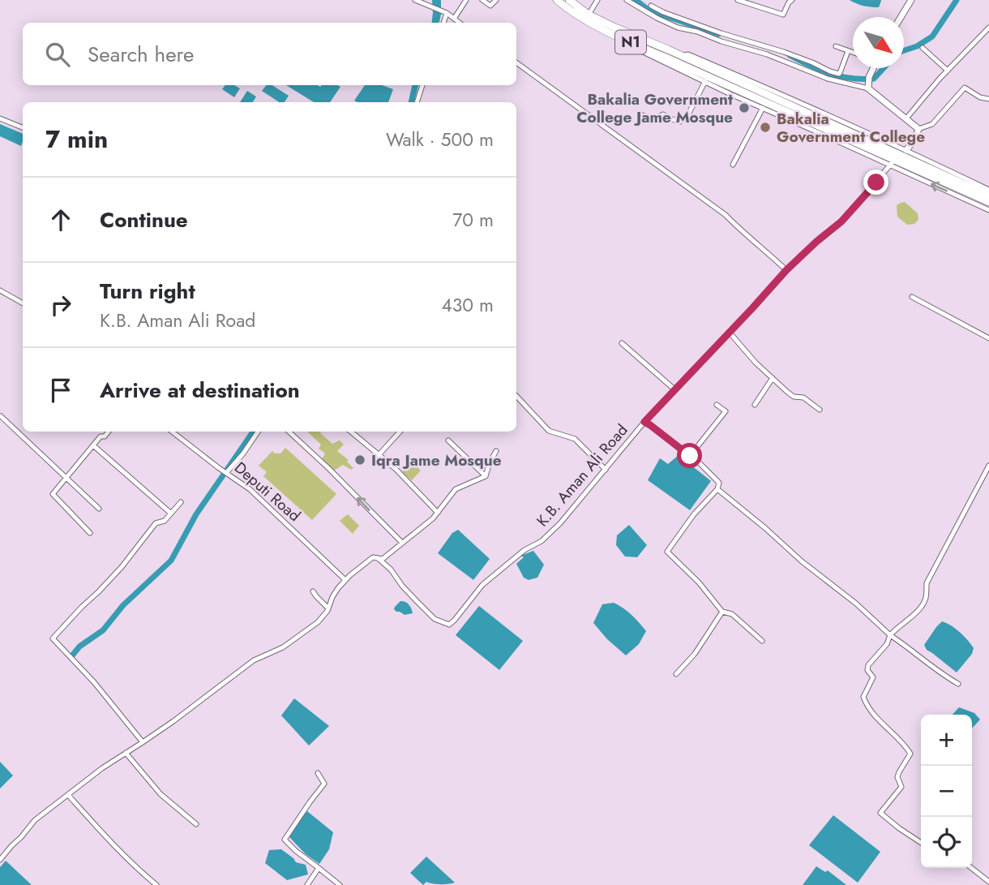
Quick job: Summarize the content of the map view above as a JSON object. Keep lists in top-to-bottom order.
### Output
{
  "streets": {
    "highway": ["N1"],
    "street": ["K.B. Aman Ali Road", "Deputi Road"]
  },
  "places": ["Bakalia Government College Jame Mosque", "Bakalia Government College", "Iqra Jame Mosque"],
  "north": "bottom right",
  "page": {
    "search": "Search here",
    "heading": ["7 min", "Walk · 500 m"],
    "list": [
      ["Continue", "70 m"],
      ["Turn right", "K.B. Aman Ali Road", "430 m"],
      "Arrive at destination"
    ],
    "map_buttons": ["+", "−"]
  }
}
